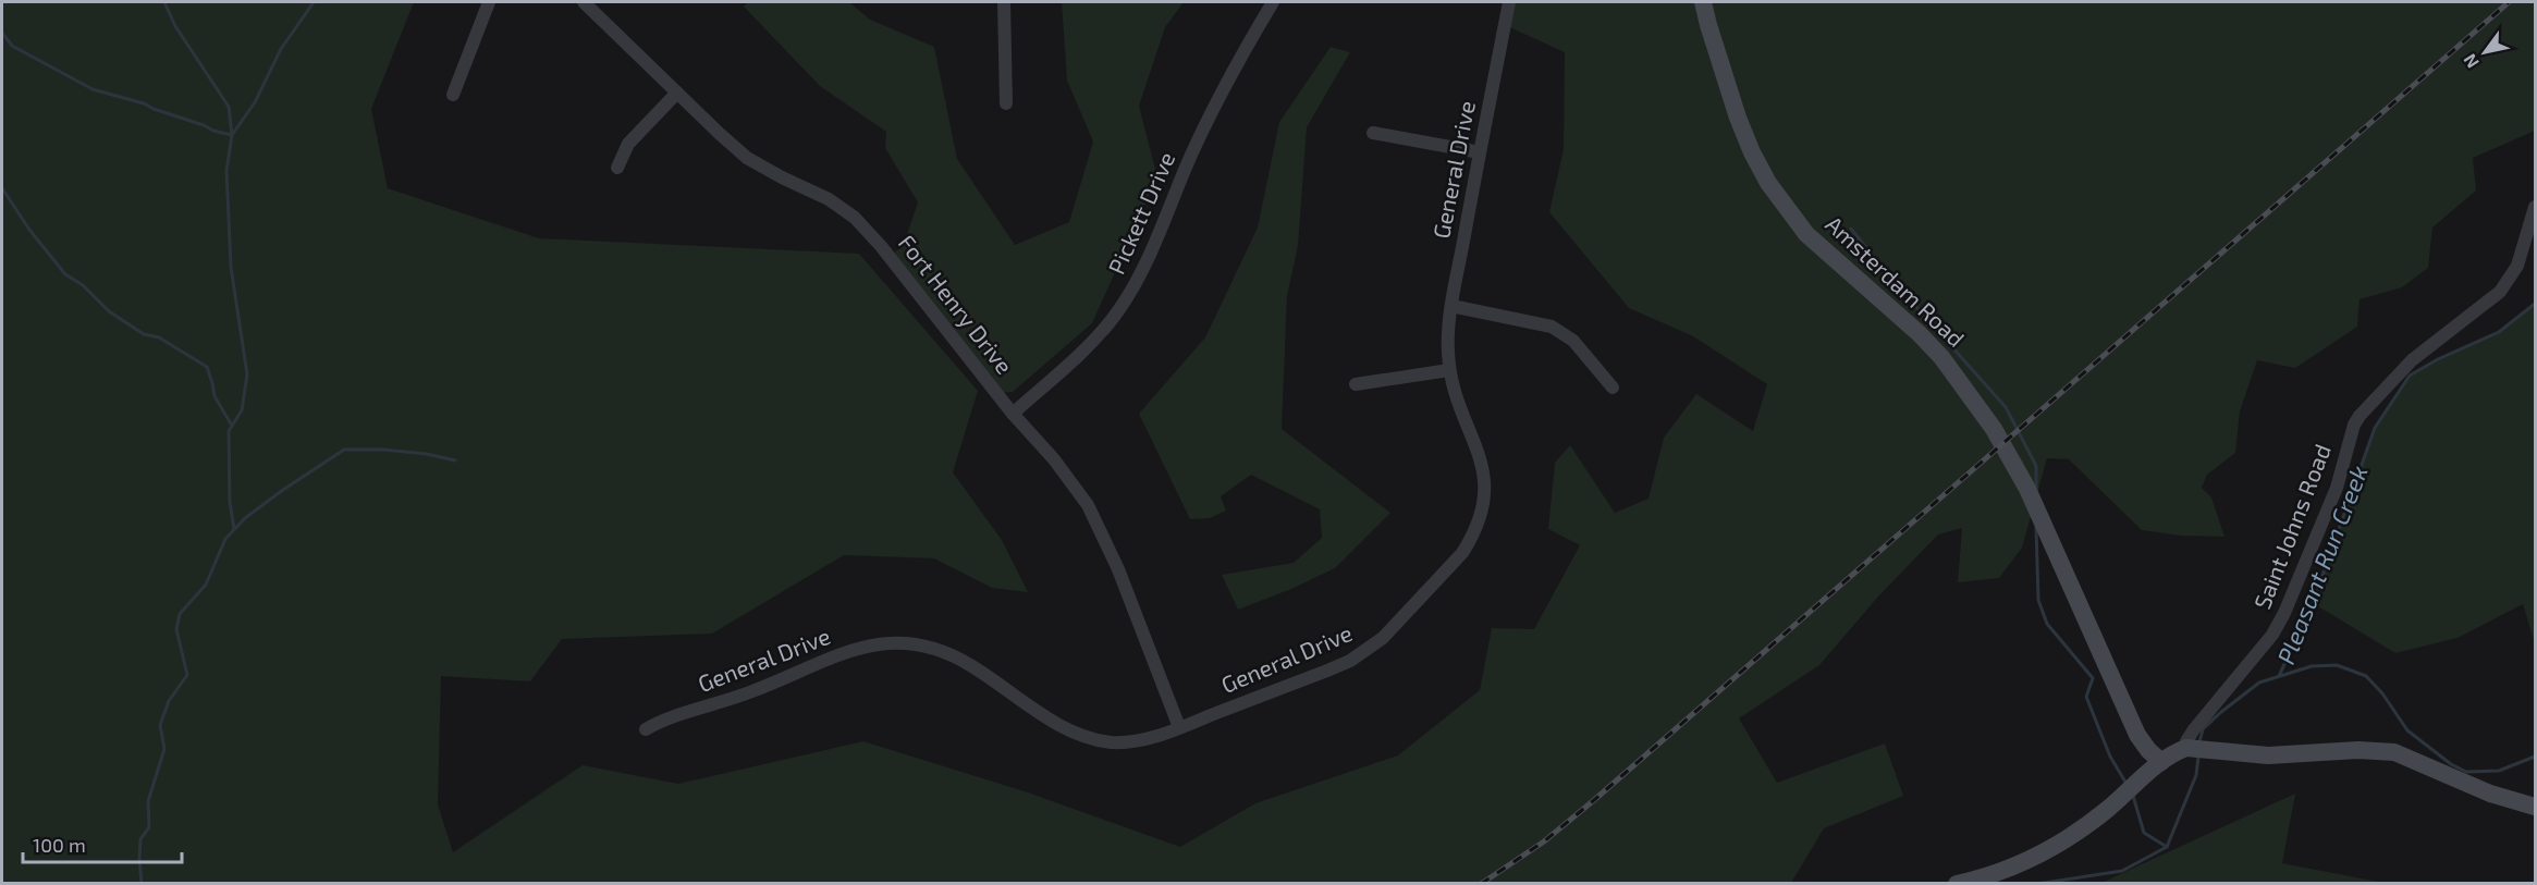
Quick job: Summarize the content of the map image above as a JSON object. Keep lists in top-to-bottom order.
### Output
{
  "streets": {
    "street": [
      "General Drive",
      "Pickett Drive",
      "Amsterdam Road",
      "Fort Henry Drive",
      "Saint Johns Road"
    ]
  },
  "crossings": [
    ["General Drive", "Fort Henry Drive"],
    ["Pickett Drive", "Fort Henry Drive"]
  ],
  "water": ["Pleasant Run Creek"],
  "scale_bar": "100 m",
  "north": "bottom left"
}
